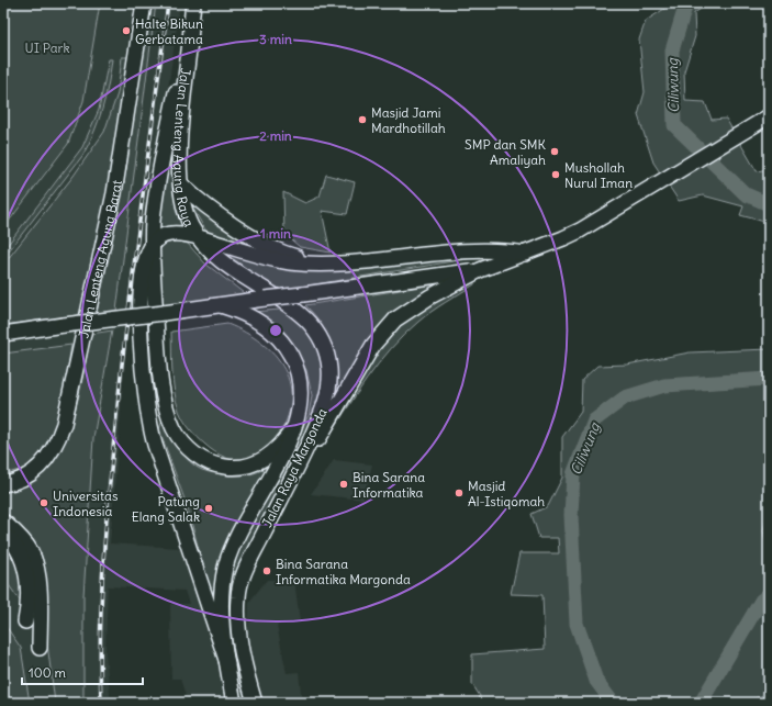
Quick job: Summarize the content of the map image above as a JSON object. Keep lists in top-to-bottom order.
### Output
{
  "streets": {
    "main road": ["Jalan Lenteng Agung Raya", "Jalan Lenteng Agung Barat", "Jalan Raya Margonda"]
  },
  "crossings": [
    ["Jalan Lenteng Agung Raya", "Jalan Raya Margonda"]
  ],
  "water": ["Ciliwung"],
  "parks": ["UI Park"],
  "places": [
    "Halte Bikun Gerbatama",
    "Masjid Jami Mardhotillah",
    "SMP dan SMK Amaliyah",
    "Mushollah Nurul Iman",
    "Bina Sarana Informatika",
    "Masjid Al-Istiqomah",
    "Universitas Indonesia",
    "Patung Elang Salak",
    "Bina Sarana Informatika Margonda"
  ],
  "scale_bar": "100 m",
  "rings": ["3 min", "2 min", "1 min"]
}
